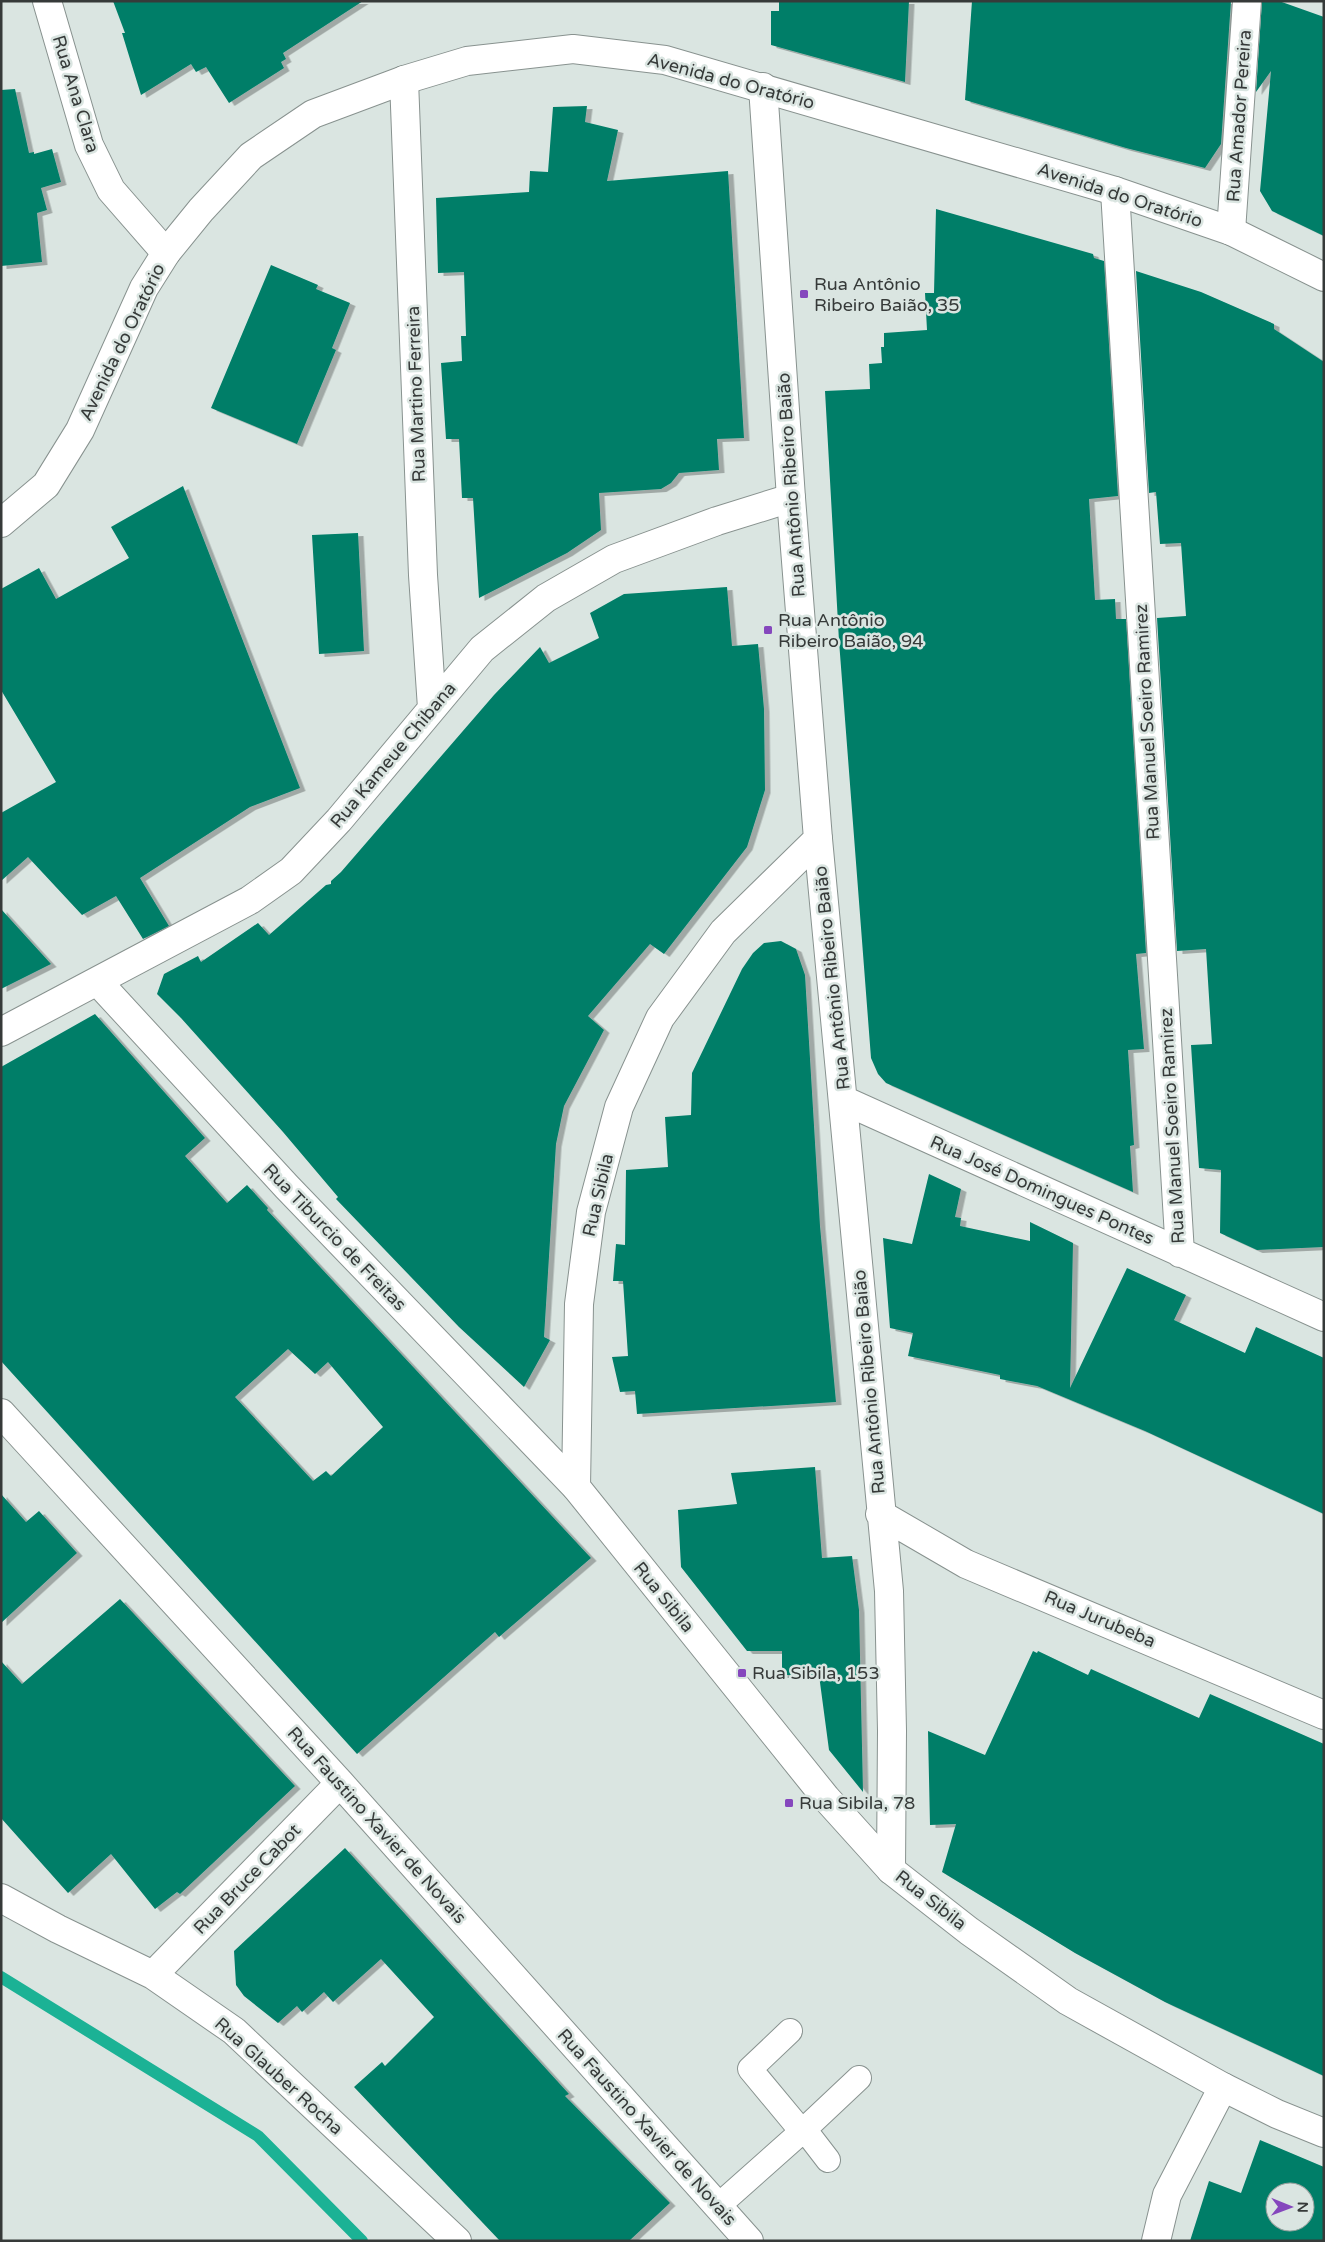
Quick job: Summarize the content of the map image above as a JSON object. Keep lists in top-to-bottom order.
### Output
{
  "streets": {
    "street": [
      "Avenida do Oratório",
      "Rua Ana Clara",
      "Rua Amador Pereira",
      "Rua Martino Ferreira",
      "Rua Antônio Ribeiro Baião",
      "Rua Manuel Soeiro Ramirez",
      "Rua Kameue Chibana",
      "Rua José Domingues Pontes",
      "Rua Sibila",
      "Rua Tiburcio de Freitas",
      "Rua Jurubeba",
      "Rua Faustino Xavier de Novais",
      "Rua Bruce Cabot",
      "Rua Glauber Rocha"
    ]
  },
  "crossings": [
    ["Avenida do Oratório", "Rua Ana Clara"],
    ["Avenida do Oratório", "Rua Amador Pereira"],
    ["Avenida do Oratório", "Rua Martino Ferreira"],
    ["Avenida do Oratório", "Rua Antônio Ribeiro Baião"],
    ["Avenida do Oratório", "Rua Manuel Soeiro Ramirez"],
    ["Rua Martino Ferreira", "Rua Kameue Chibana"],
    ["Rua Antônio Ribeiro Baião", "Rua Kameue Chibana"],
    ["Rua Antônio Ribeiro Baião", "Rua José Domingues Pontes"],
    ["Rua Antônio Ribeiro Baião", "Rua Sibila"],
    ["Rua Antônio Ribeiro Baião", "Rua Jurubeba"],
    ["Rua Manuel Soeiro Ramirez", "Rua José Domingues Pontes"],
    ["Rua Kameue Chibana", "Rua Tiburcio de Freitas"],
    ["Rua Sibila", "Rua Tiburcio de Freitas"],
    ["Rua Faustino Xavier de Novais", "Rua Bruce Cabot"],
    ["Rua Bruce Cabot", "Rua Glauber Rocha"]
  ],
  "places": {
    "transit": [
      "Rua Antônio Ribeiro Baião, 35",
      "Rua Antônio Ribeiro Baião, 94",
      "Rua Sibila, 153",
      "Rua Sibila, 78"
    ]
  },
  "north": "right"
}
